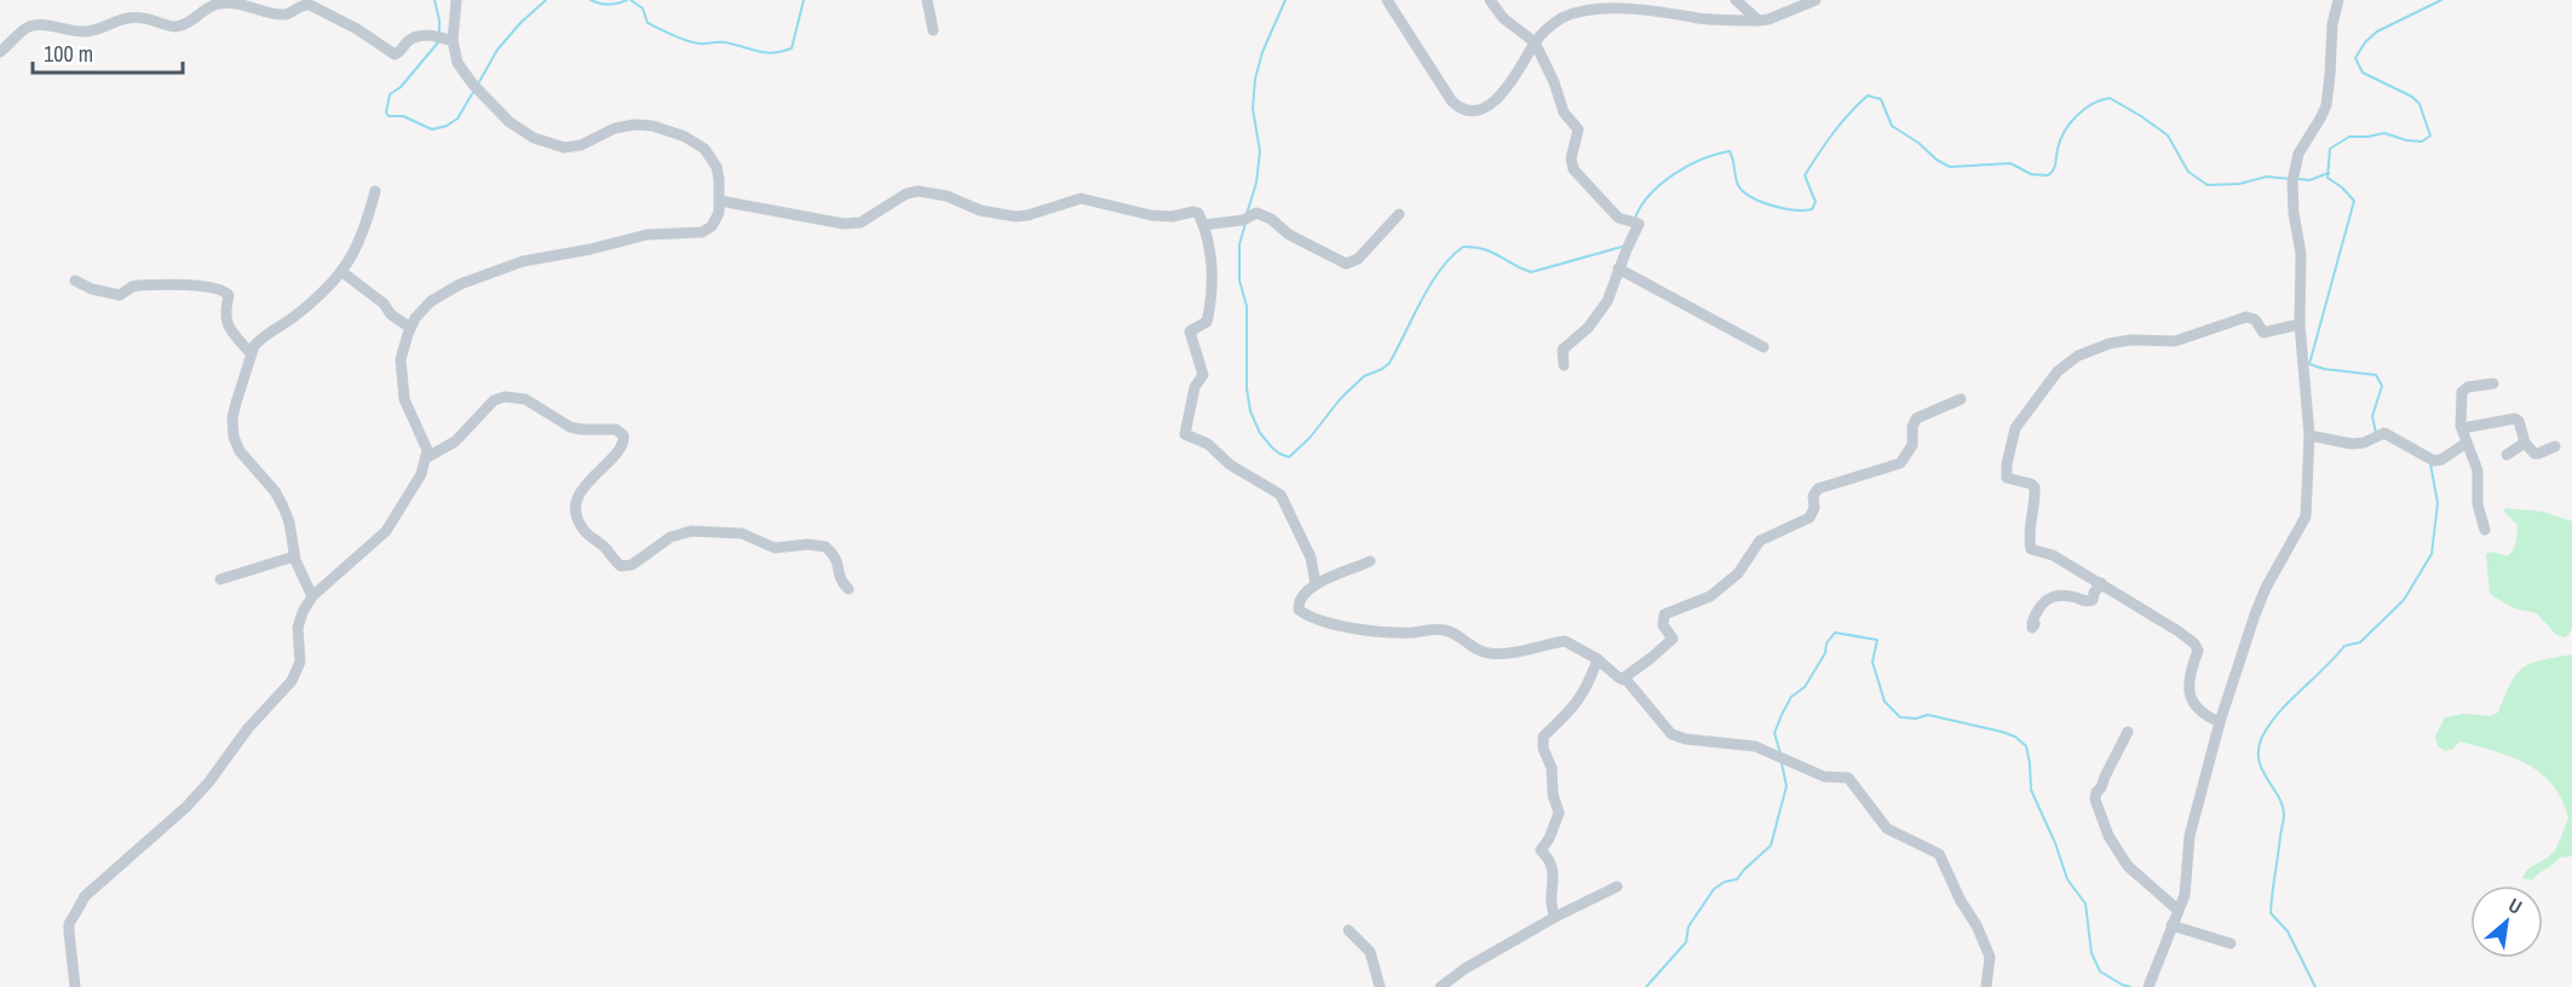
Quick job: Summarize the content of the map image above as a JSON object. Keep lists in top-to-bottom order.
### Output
{
  "scale_bar": "100 m",
  "north": "top right"
}
